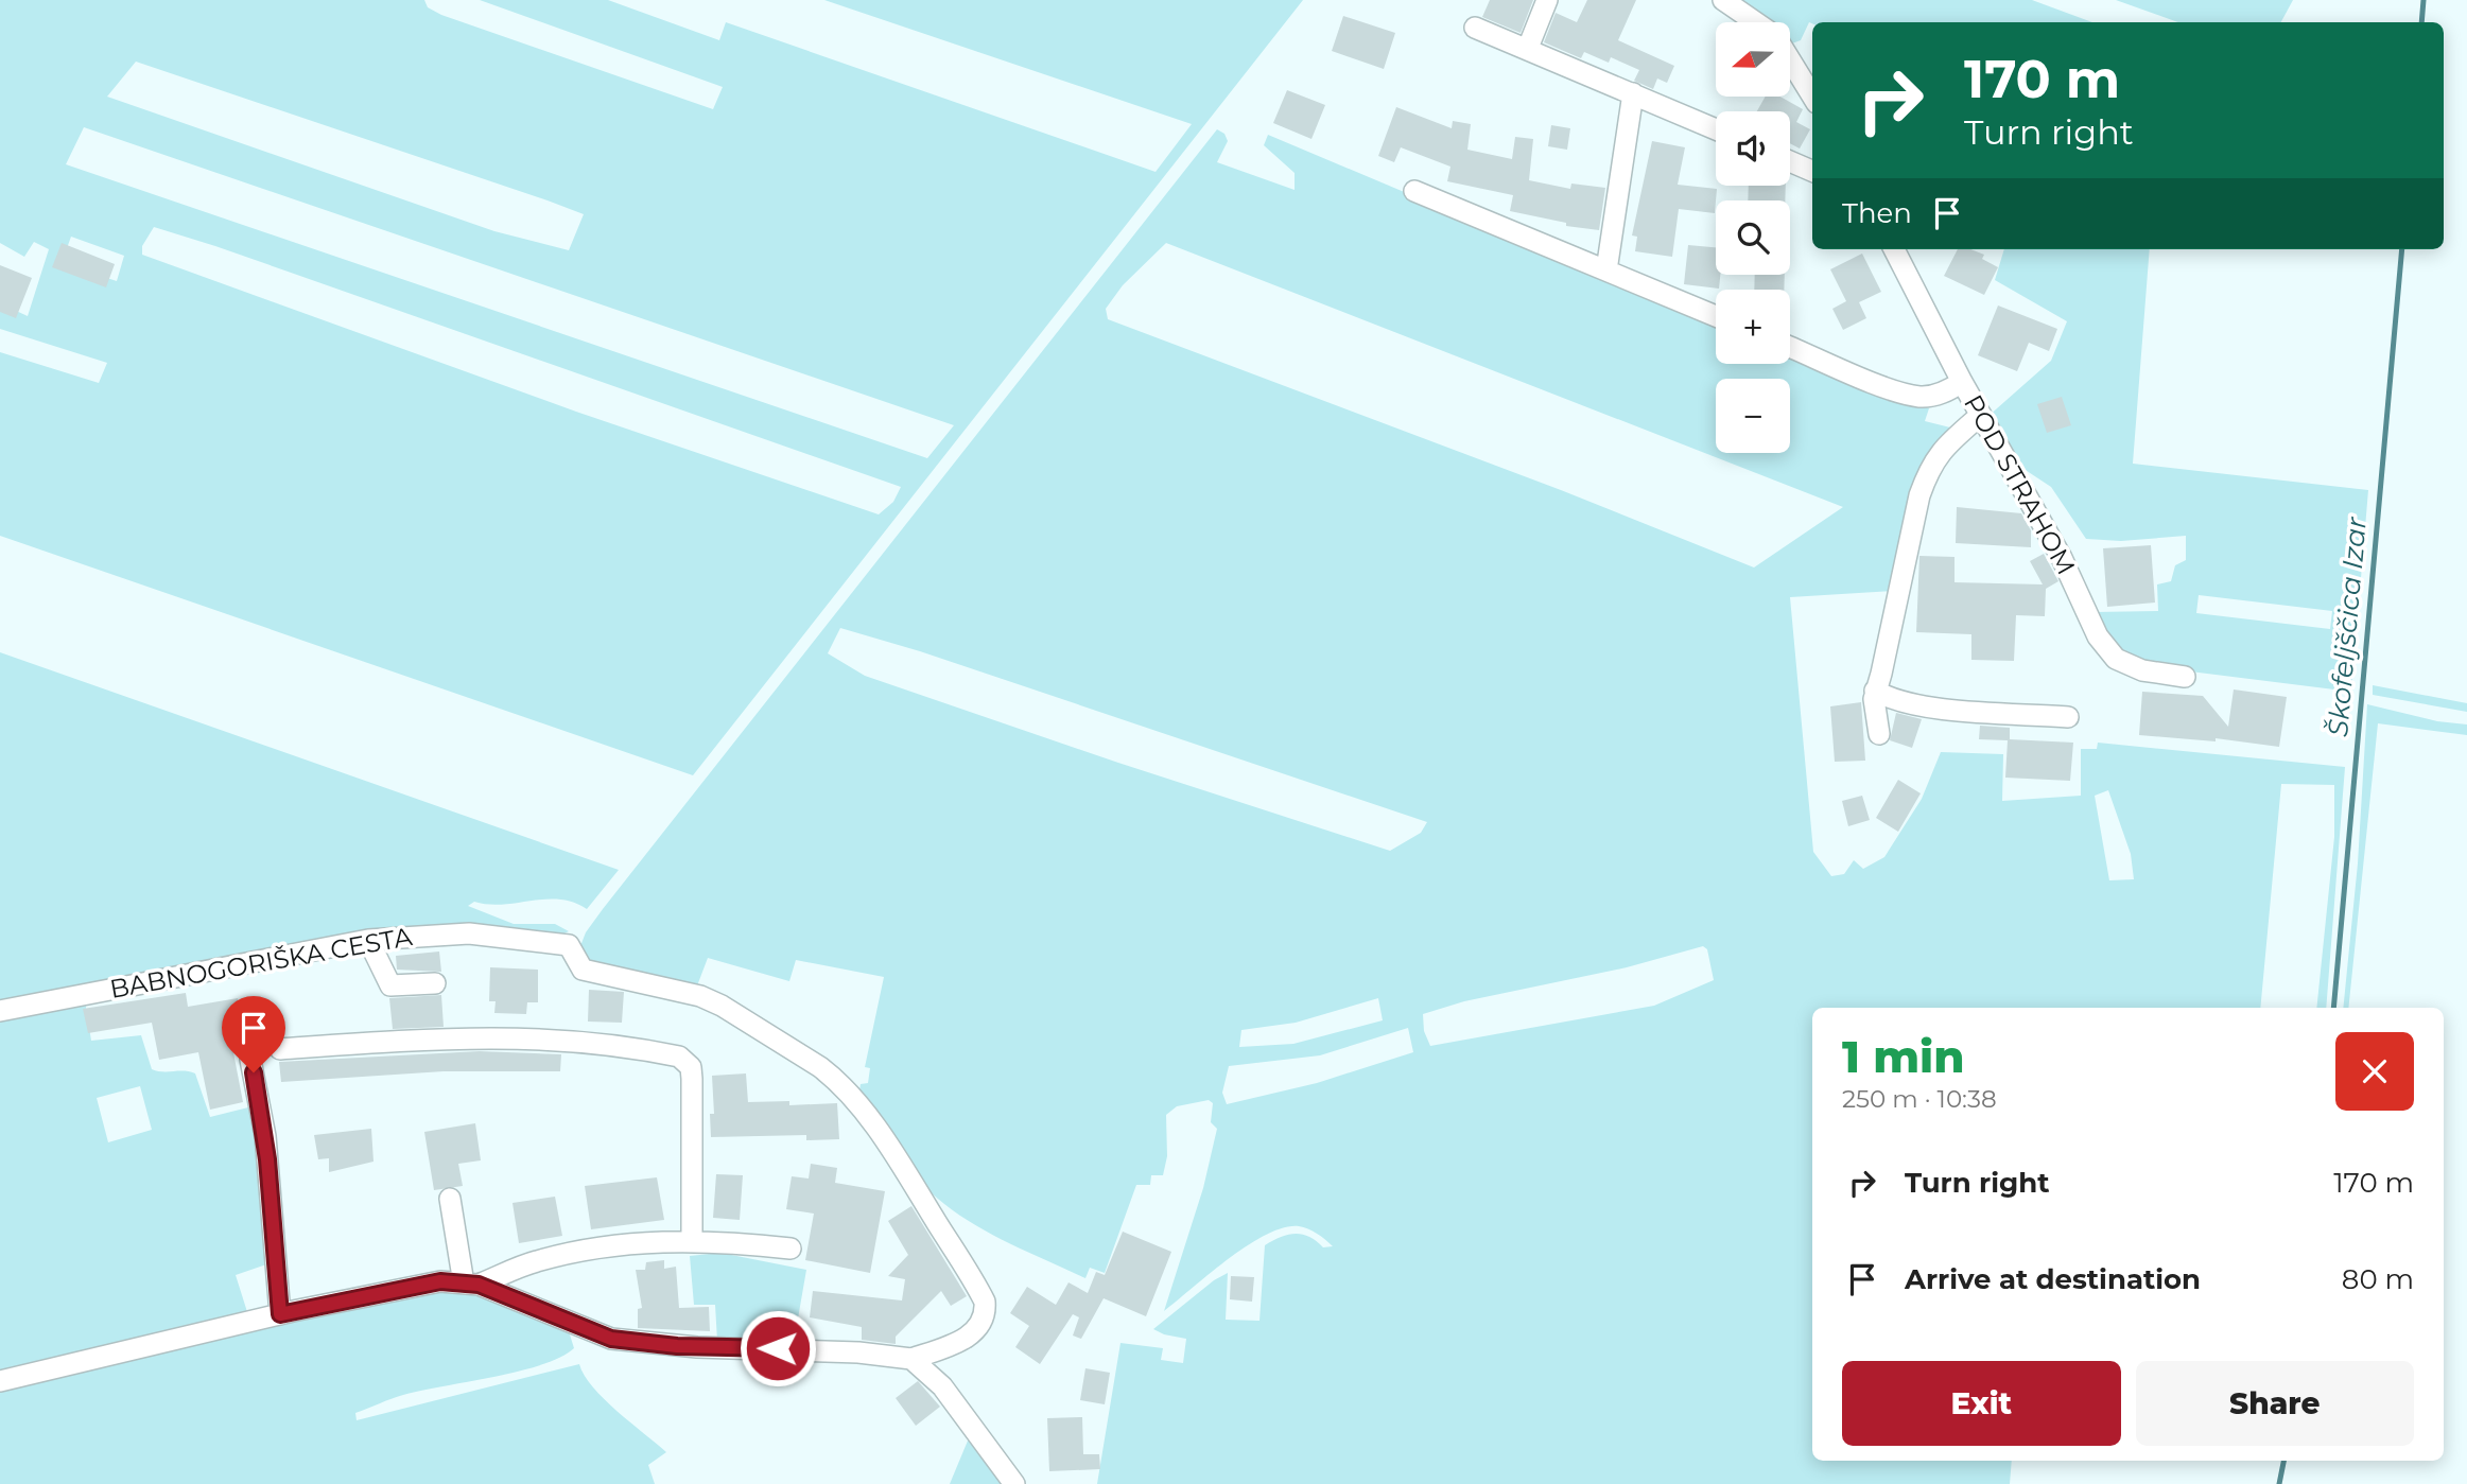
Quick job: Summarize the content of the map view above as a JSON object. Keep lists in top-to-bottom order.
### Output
{
  "streets": {
    "street": ["POD STRAHOM", "BABNOGORIŠKA CESTA"]
  },
  "water": ["Škofeljščica Izar"],
  "north": "left",
  "page": {
    "map_buttons": ["+", "−"],
    "turn": ["170 m", "Turn right"],
    "then": "Then",
    "heading": ["1 min", "250 m · 10:38"],
    "list": [
      {
        "name": "Turn right",
        "value": "170 m"
      },
      {
        "name": "Arrive at destination",
        "value": "80 m"
      }
    ],
    "buttons": ["Exit", "Share"]
  }
}
